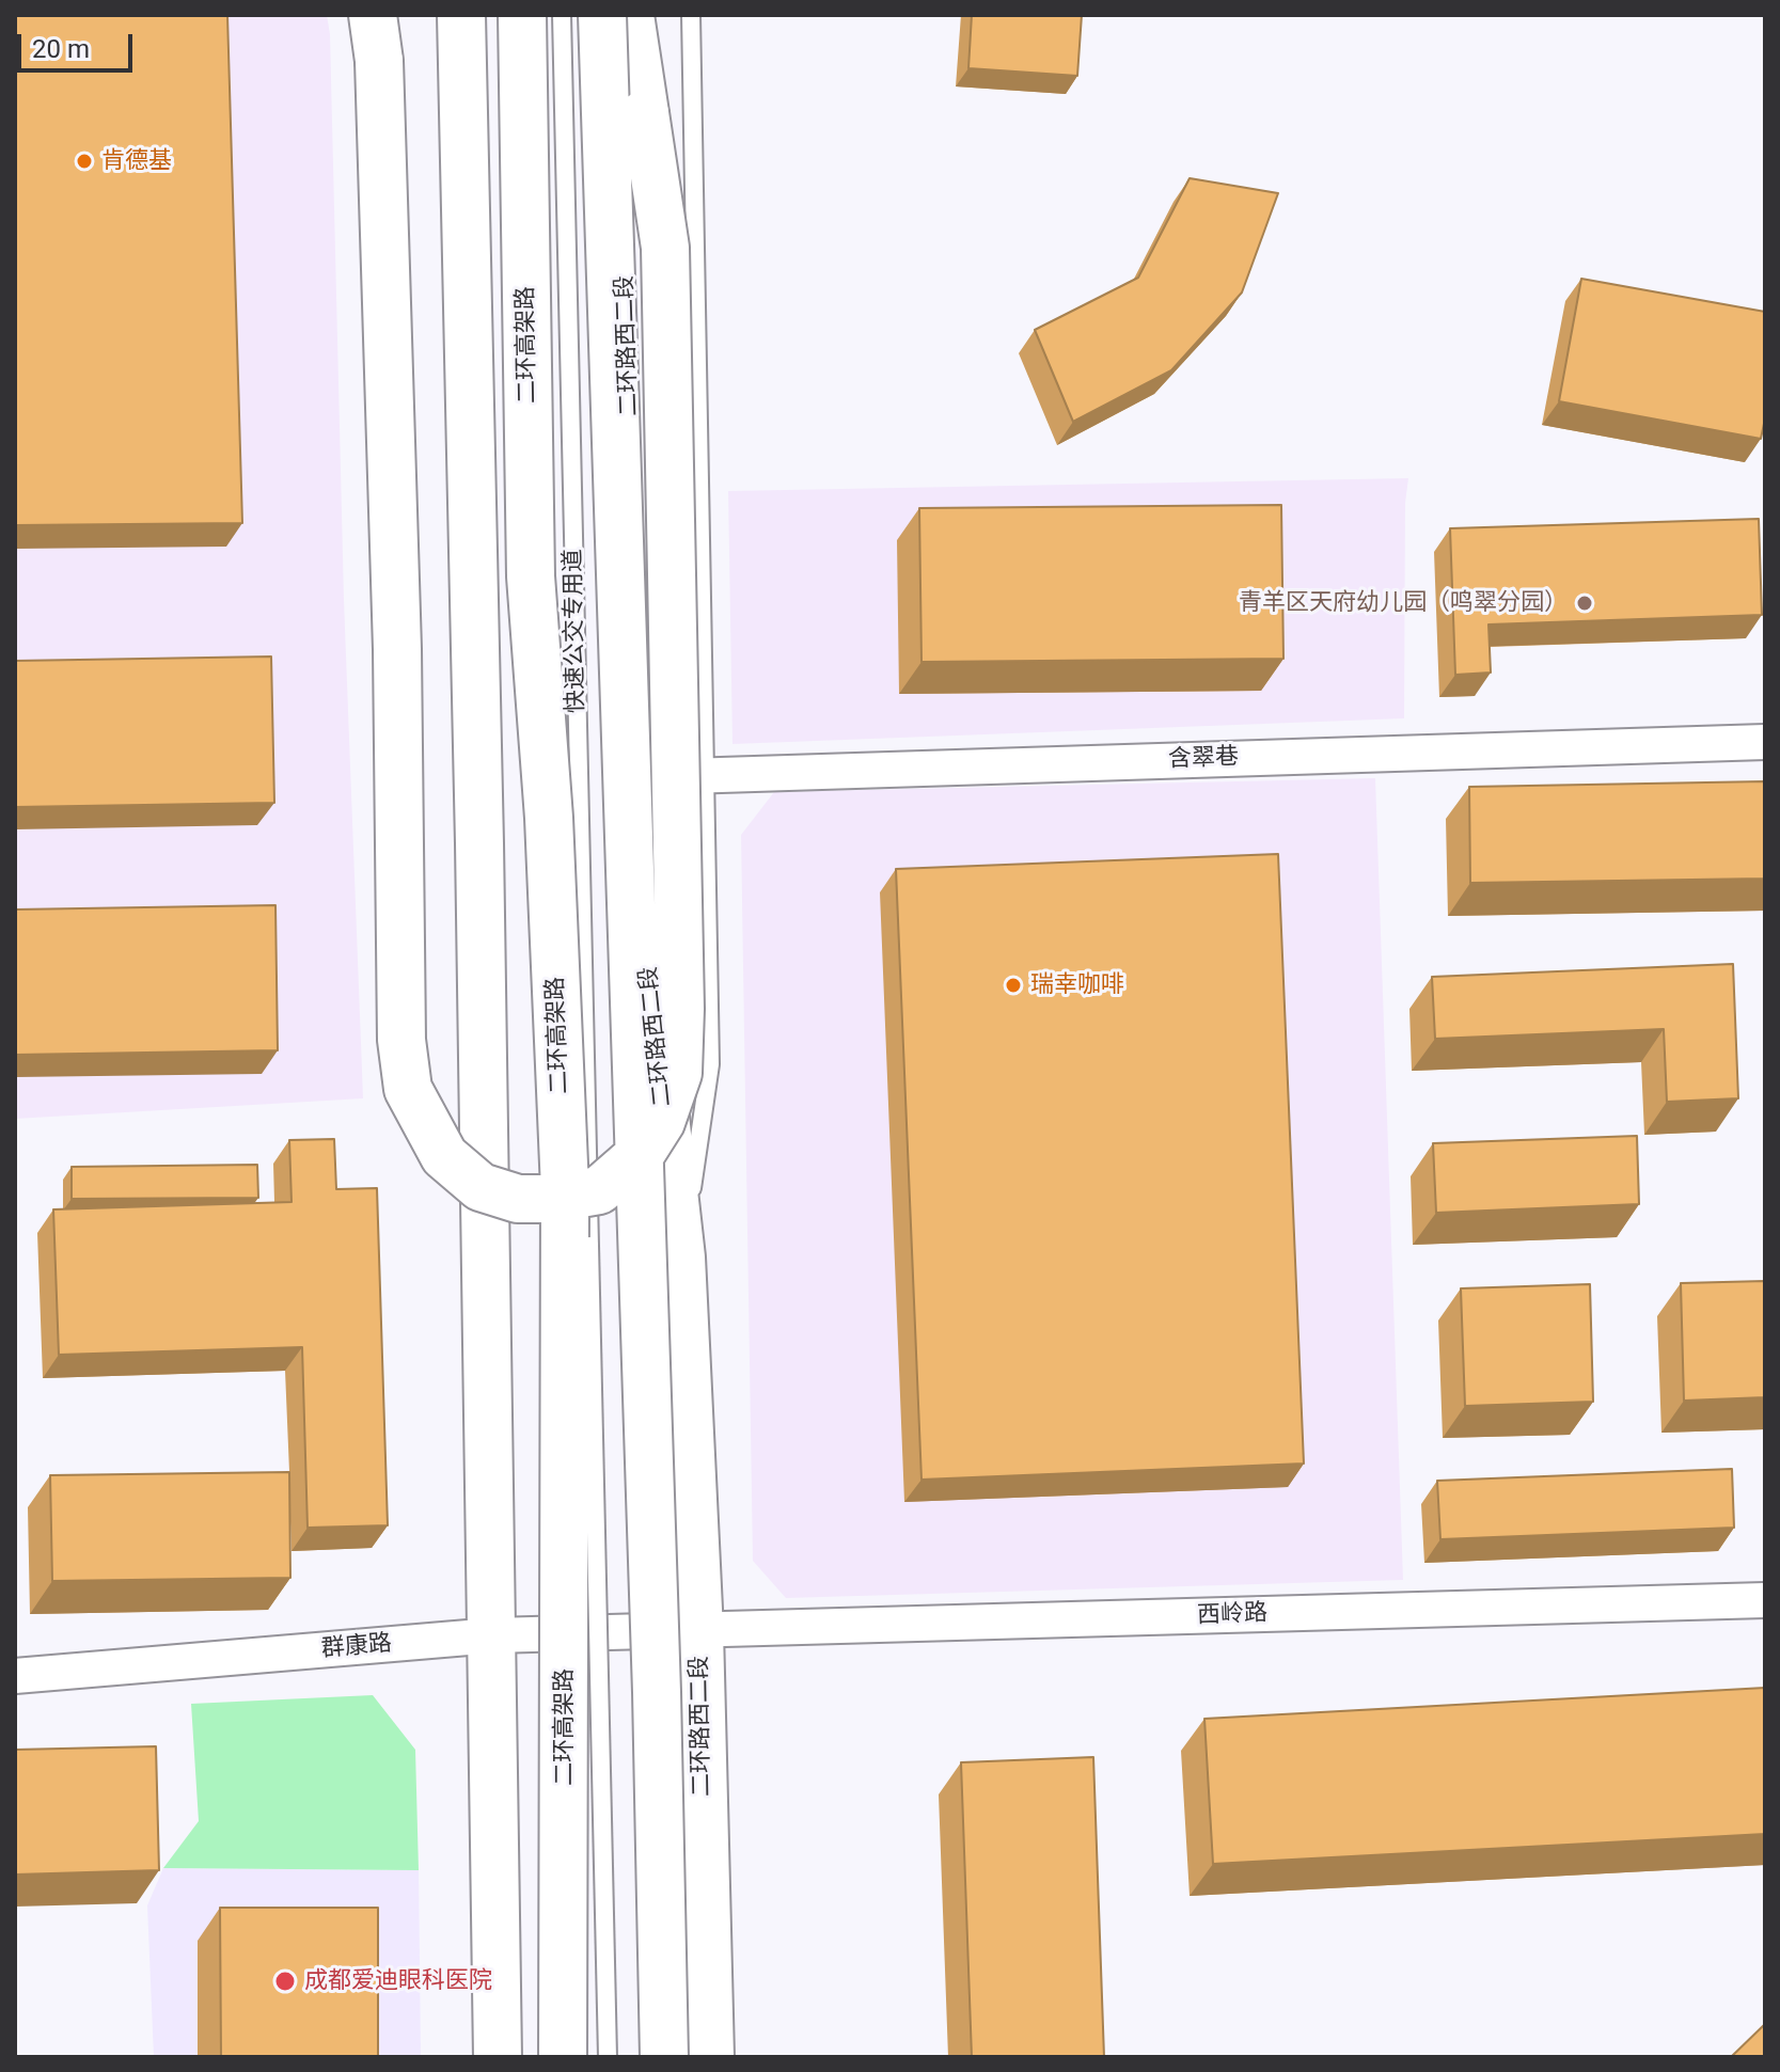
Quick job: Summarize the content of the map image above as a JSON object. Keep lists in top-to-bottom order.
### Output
{
  "streets": {
    "main road": ["二环高架路", "二环路西二段"],
    "street": ["含翠巷", "西岭路", "群康路"],
    "lane": ["快速公交专用道"]
  },
  "crossings": [
    ["二环路西二段", "含翠巷"],
    ["二环路西二段", "西岭路"],
    ["二环路西二段", "群康路"],
    ["西岭路", "群康路"]
  ],
  "places": [
    "肯德基",
    "青羊区天府幼儿园（鸣翠分园）",
    "瑞幸咖啡",
    "成都爱迪眼科医院"
  ],
  "scale_bar": "20 m"
}
